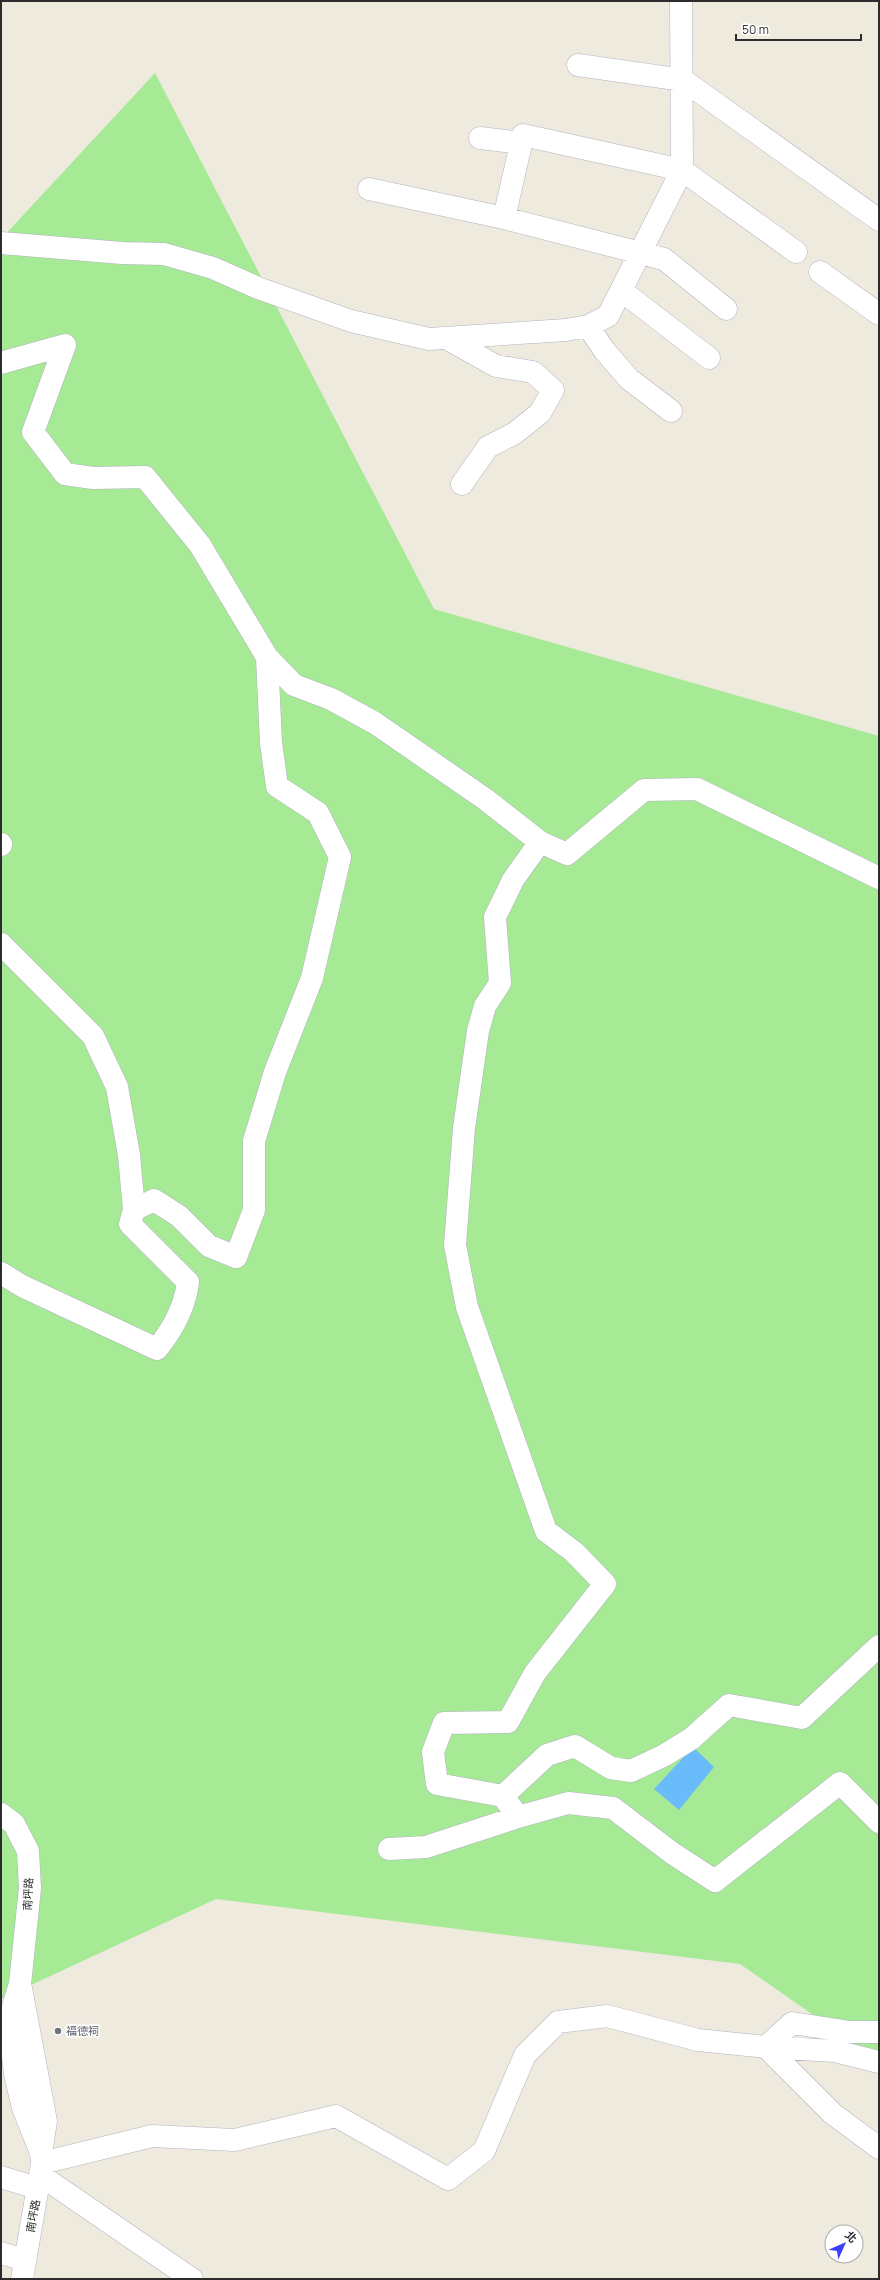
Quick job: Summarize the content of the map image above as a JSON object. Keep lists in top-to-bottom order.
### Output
{
  "streets": {
    "street": ["南坪路"]
  },
  "places": ["福德祠"],
  "scale_bar": "50 m",
  "north": "top right"
}
